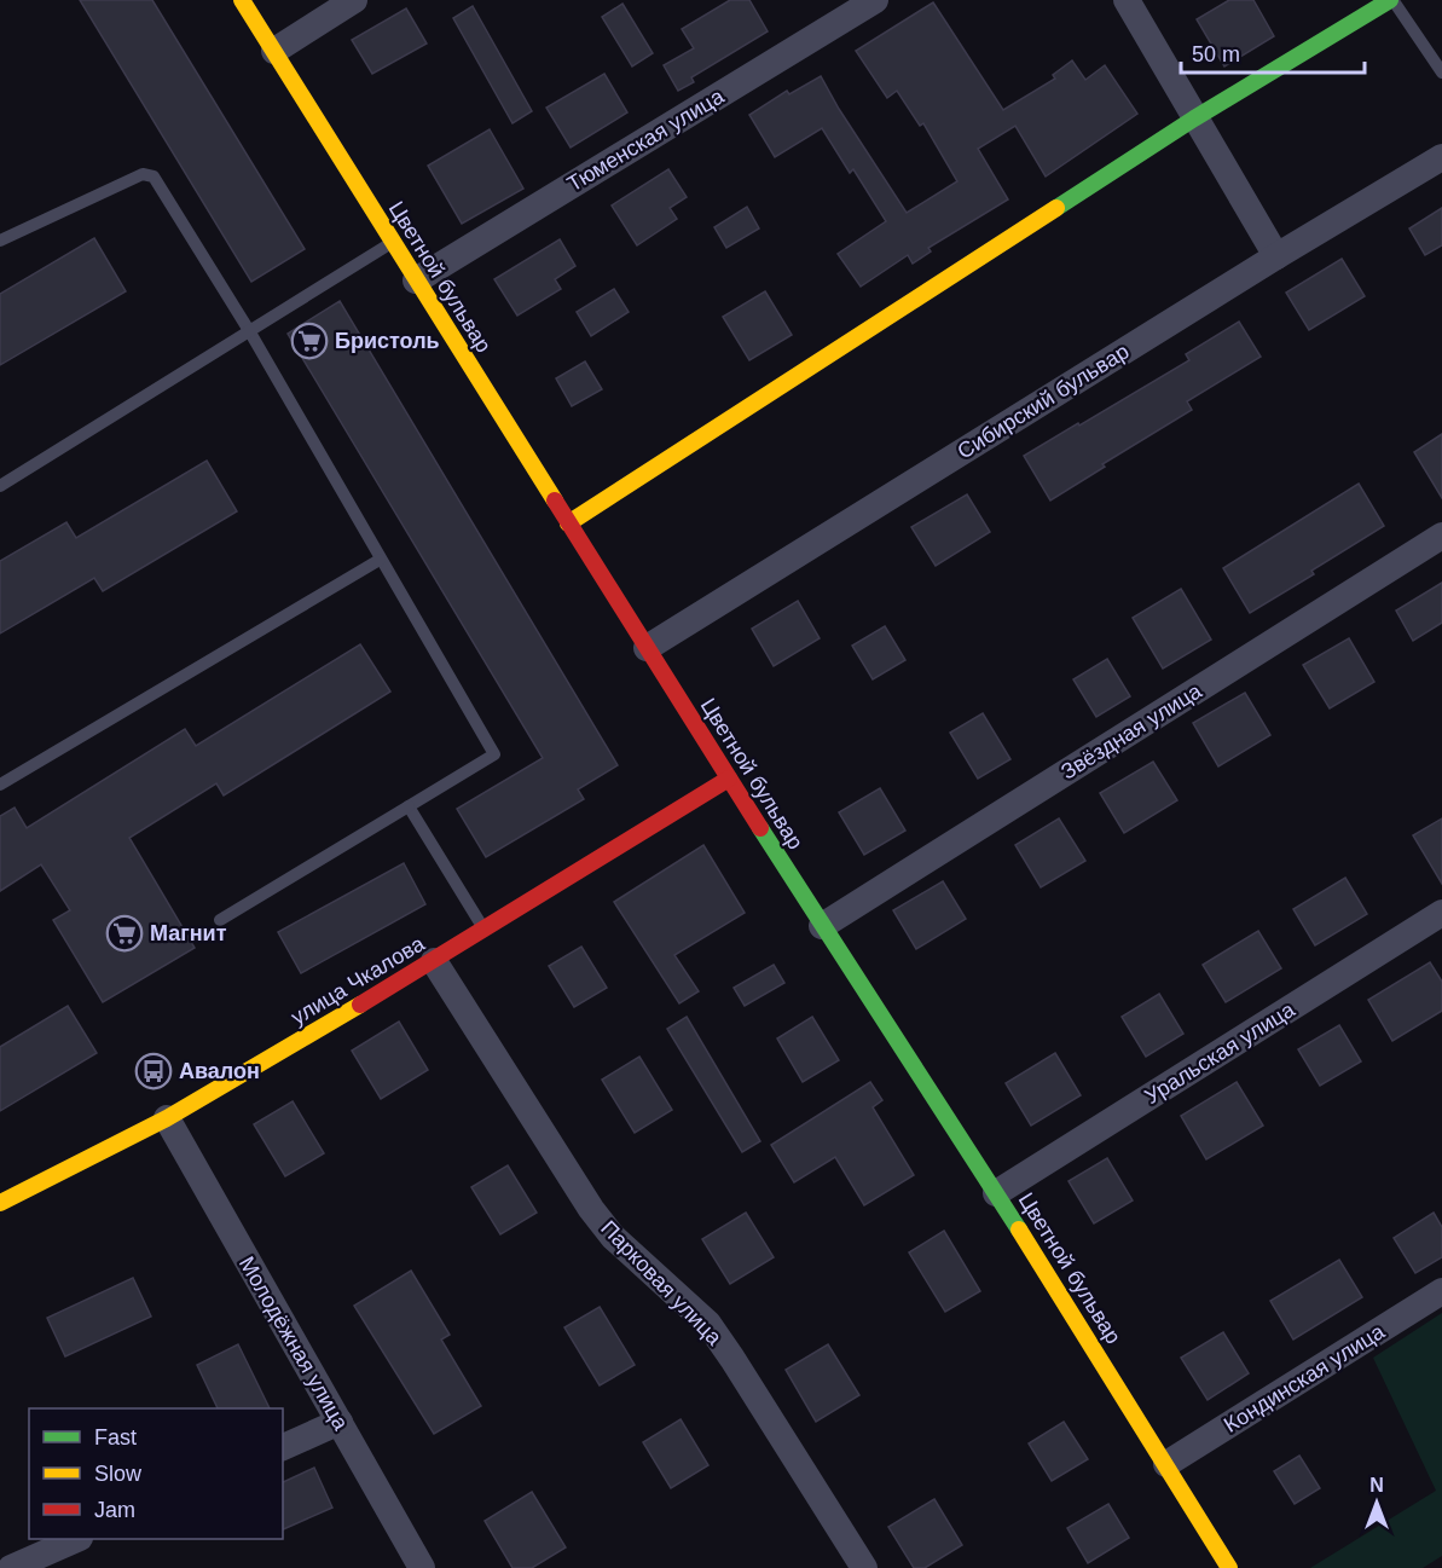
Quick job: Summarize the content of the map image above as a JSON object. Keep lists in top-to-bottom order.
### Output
{
  "streets": {
    "street": [
      "Тюменская улица",
      "Цветной бульвар",
      "Сибирский бульвар",
      "Звёздная улица",
      "улица Чкалова",
      "Уральская улица",
      "Парковая улица",
      "Молодёжная улица",
      "Кондинская улица"
    ]
  },
  "crossings": [
    ["Тюменская улица", "Цветной бульвар"],
    ["Цветной бульвар", "Сибирский бульвар"],
    ["Цветной бульвар", "Звёздная улица"],
    ["Цветной бульвар", "улица Чкалова"],
    ["Цветной бульвар", "Уральская улица"],
    ["Цветной бульвар", "Кондинская улица"],
    ["улица Чкалова", "Парковая улица"],
    ["улица Чкалова", "Молодёжная улица"]
  ],
  "places": {
    "supermarket": ["Бристоль", "Магнит"],
    "bus stop": ["Авалон"]
  },
  "legend": ["Fast", "Slow", "Jam"],
  "scale_bar": "50 m",
  "north": "top"
}
